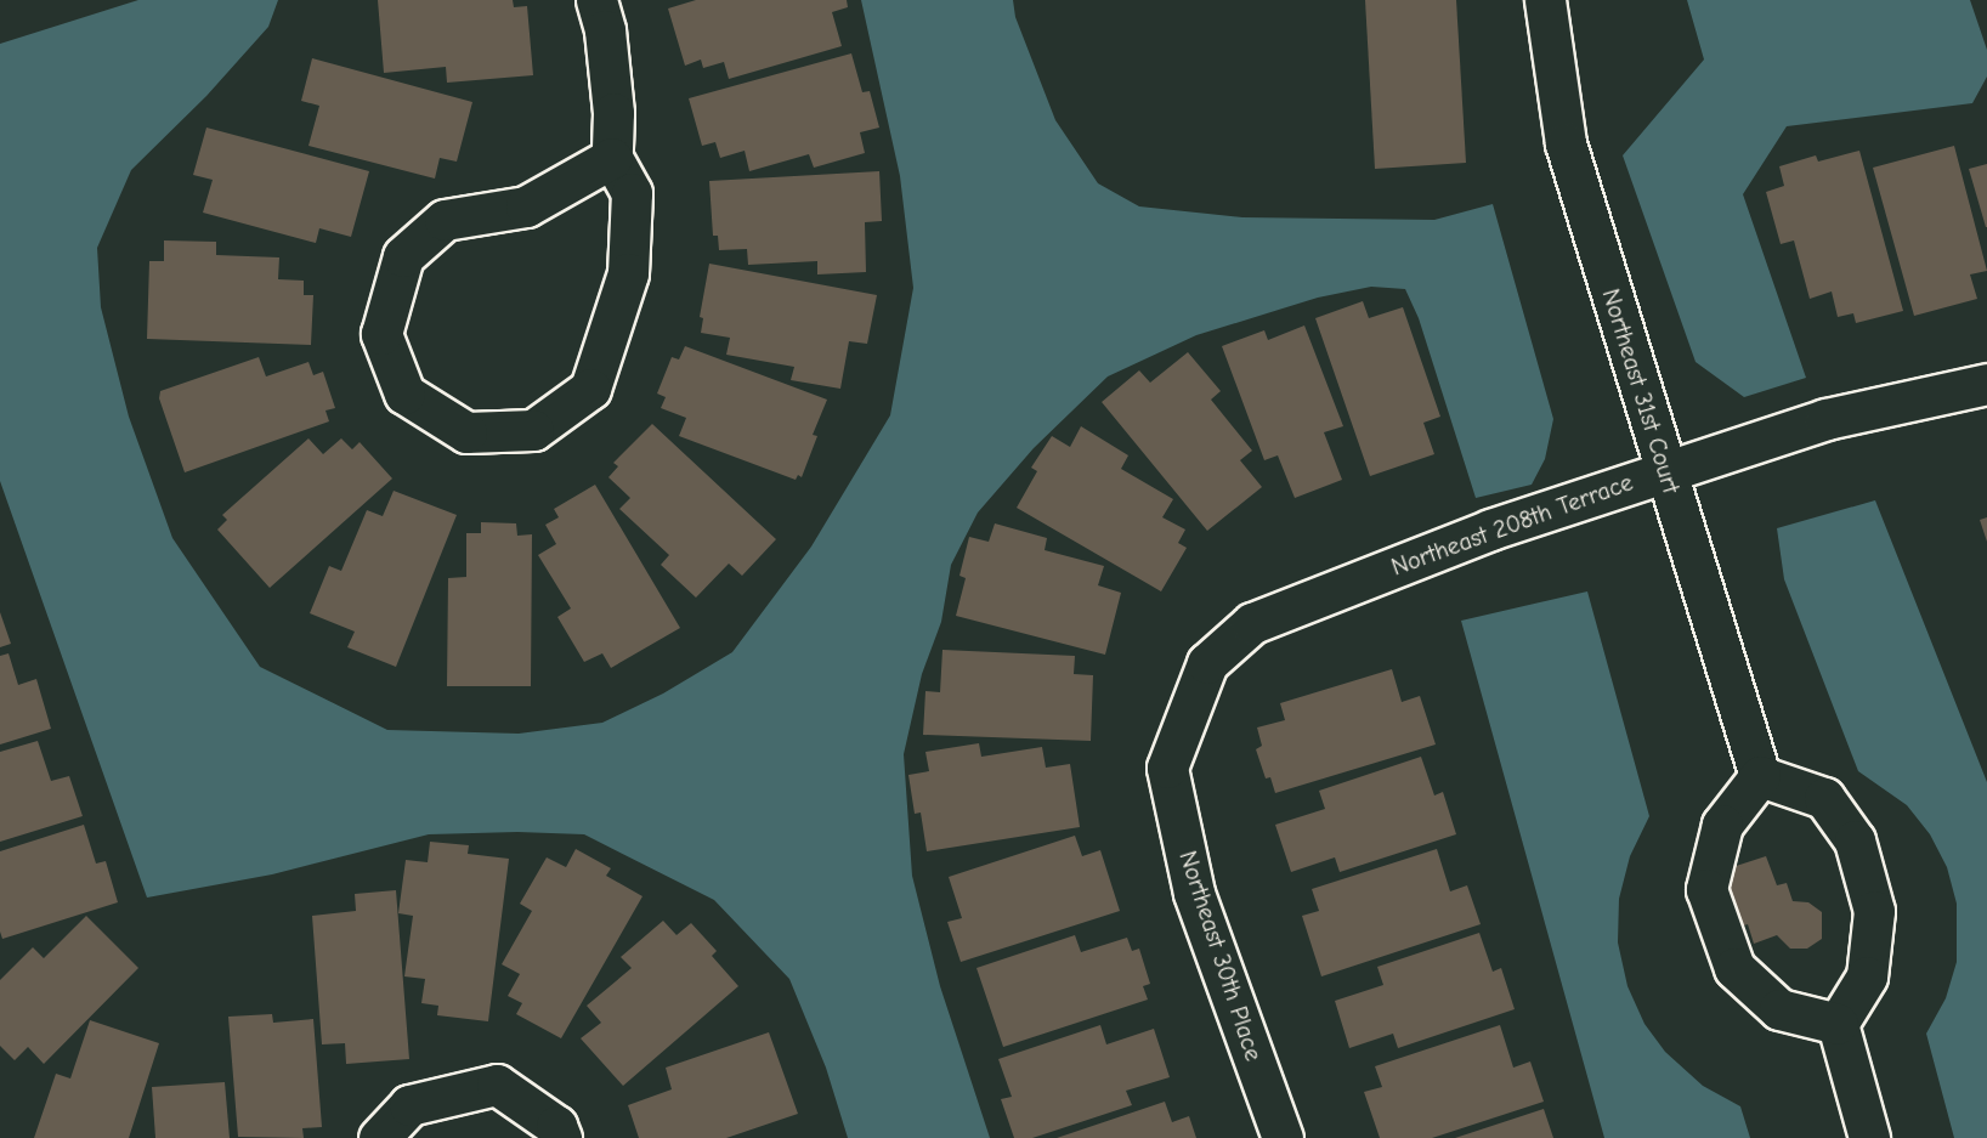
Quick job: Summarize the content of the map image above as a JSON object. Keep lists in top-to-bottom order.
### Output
{
  "streets": {
    "street": ["Northeast 31st Court", "Northeast 208th Terrace", "Northeast 30th Place"]
  },
  "crossings": [
    ["Northeast 31st Court", "Northeast 208th Terrace"],
    ["Northeast 208th Terrace", "Northeast 30th Place"]
  ]
}
